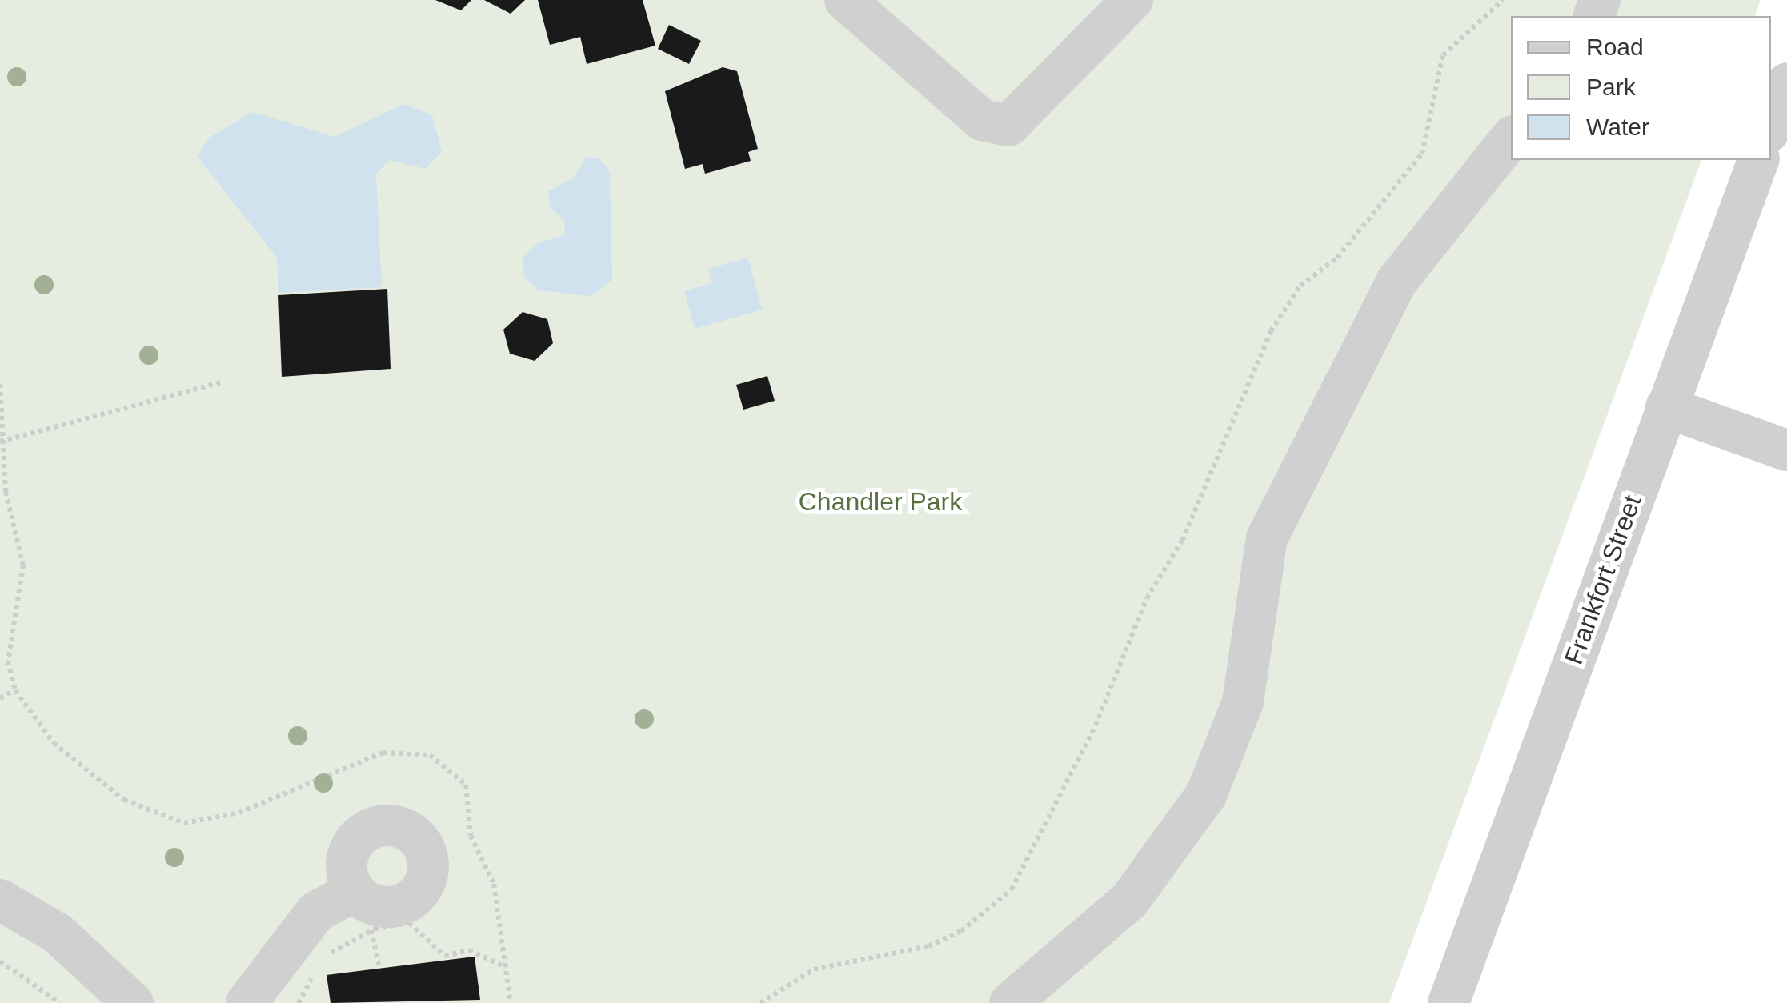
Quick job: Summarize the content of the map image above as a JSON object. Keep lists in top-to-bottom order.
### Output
{
  "streets": {
    "street": ["Frankfort Street"]
  },
  "parks": ["Chandler Park"],
  "legend": ["Road", "Park", "Water"]
}
